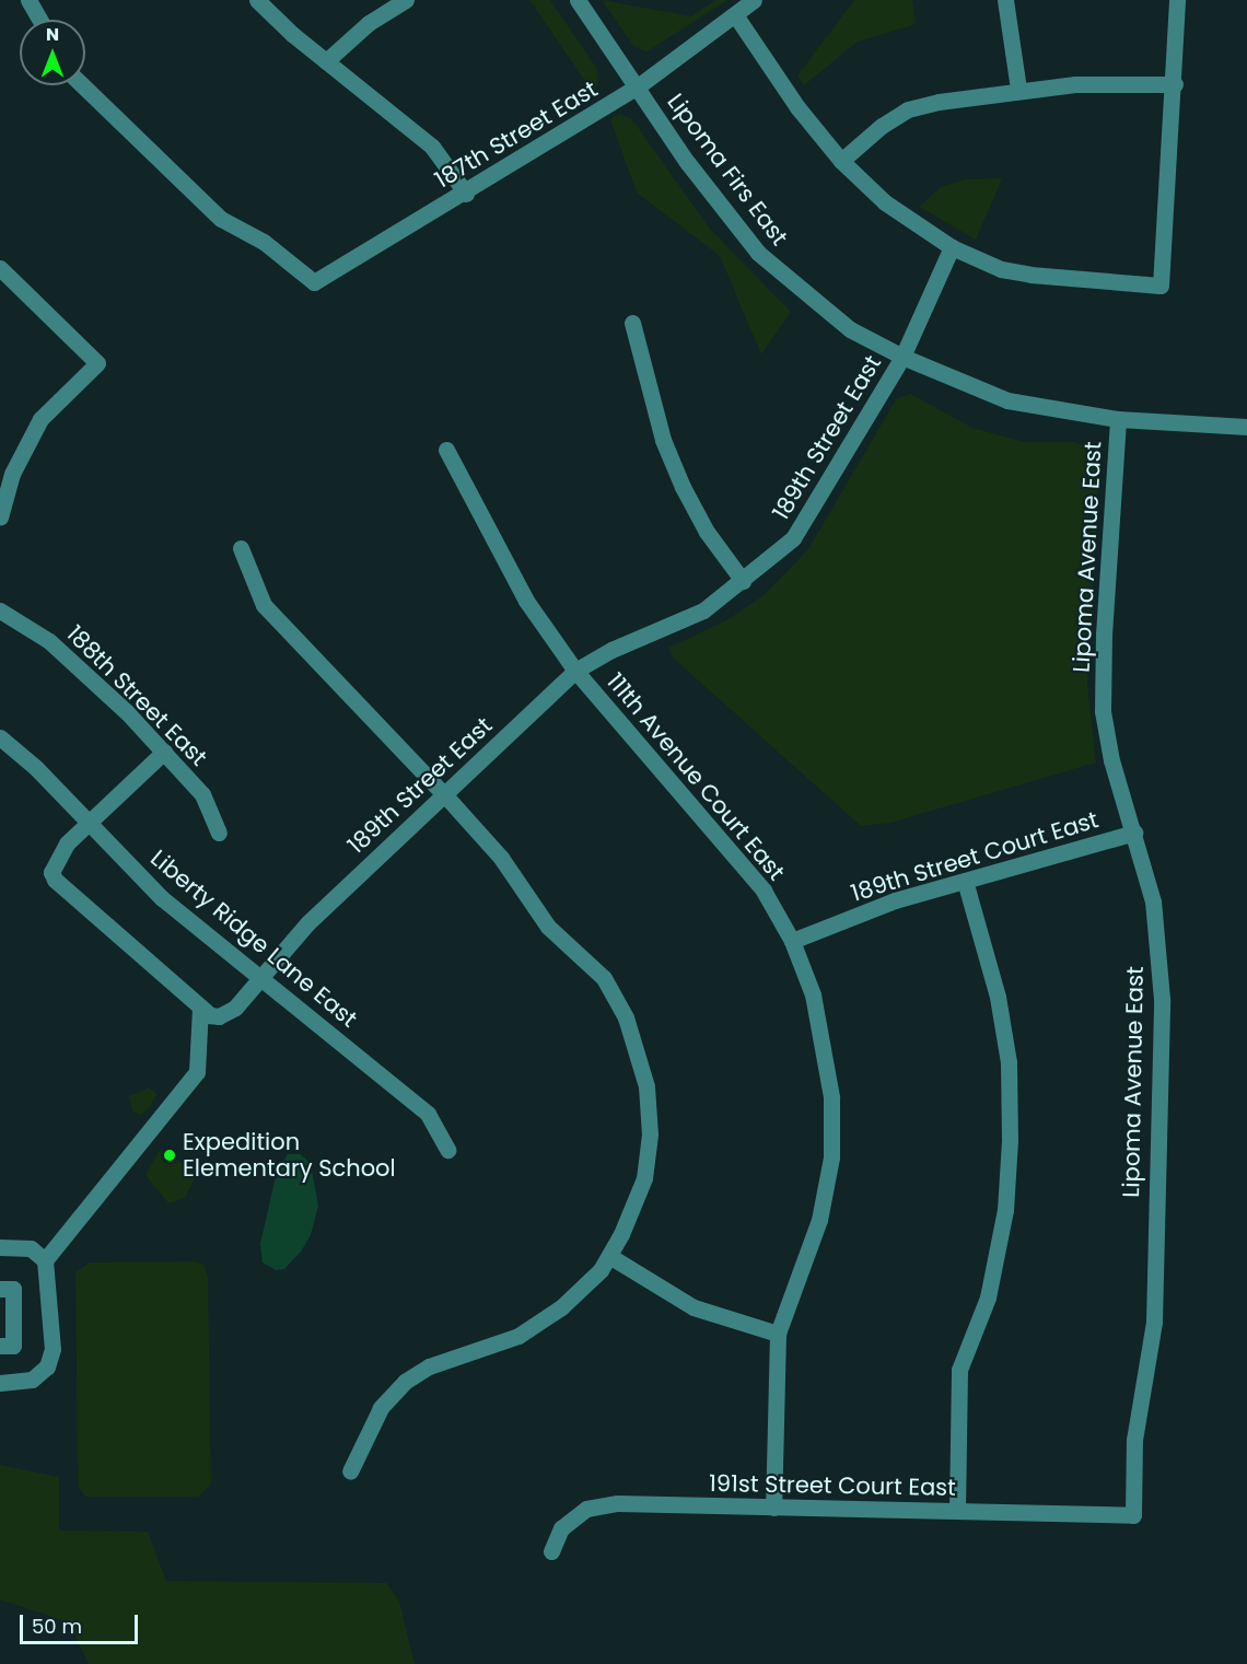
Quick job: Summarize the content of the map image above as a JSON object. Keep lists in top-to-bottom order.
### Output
{
  "streets": {
    "street": [
      "187th Street East",
      "Lipoma Firs East",
      "189th Street East",
      "Lipoma Avenue East",
      "188th Street East",
      "111th Avenue Court East",
      "189th Street Court East",
      "Liberty Ridge Lane East",
      "191st Street Court East"
    ]
  },
  "crossings": [
    ["187th Street East", "Lipoma Firs East"],
    ["Lipoma Firs East", "189th Street East"],
    ["Lipoma Firs East", "Lipoma Avenue East"],
    ["189th Street East", "111th Avenue Court East"],
    ["189th Street East", "Liberty Ridge Lane East"],
    ["Lipoma Avenue East", "189th Street Court East"],
    ["Lipoma Avenue East", "191st Street Court East"],
    ["111th Avenue Court East", "189th Street Court East"],
    ["111th Avenue Court East", "191st Street Court East"]
  ],
  "places": ["Expedition Elementary School"],
  "scale_bar": "50 m",
  "north": "top"
}
